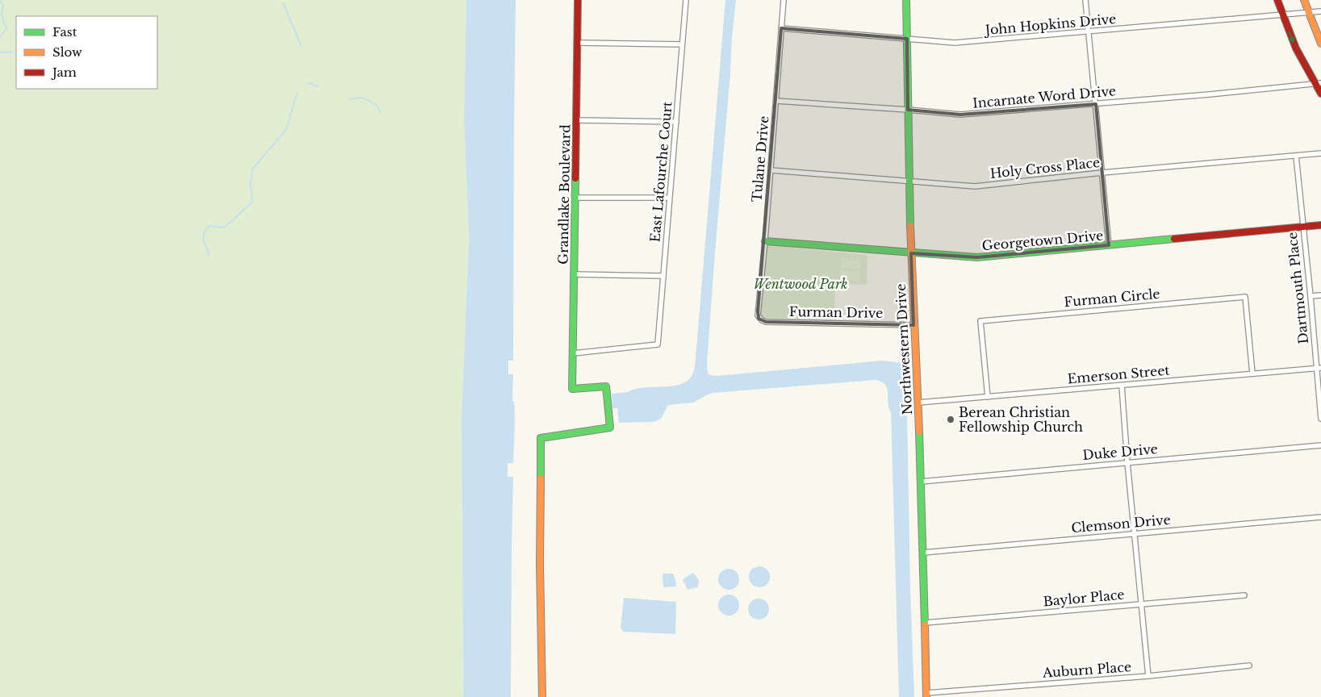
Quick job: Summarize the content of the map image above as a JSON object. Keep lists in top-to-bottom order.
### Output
{
  "streets": {
    "street": [
      "John Hopkins Drive",
      "Incarnate Word Drive",
      "Tulane Drive",
      "Holy Cross Place",
      "East Lafourche Court",
      "Grandlake Boulevard",
      "Georgetown Drive",
      "Dartmouth Place",
      "Furman Circle",
      "Furman Drive",
      "Northwestern Drive",
      "Emerson Street",
      "Duke Drive",
      "Clemson Drive",
      "Baylor Place",
      "Auburn Place"
    ]
  },
  "crossings": [
    ["John Hopkins Drive", "Tulane Drive"],
    ["John Hopkins Drive", "Northwestern Drive"],
    ["Incarnate Word Drive", "Tulane Drive"],
    ["Incarnate Word Drive", "Northwestern Drive"],
    ["Tulane Drive", "Holy Cross Place"],
    ["Tulane Drive", "Georgetown Drive"],
    ["Tulane Drive", "Furman Drive"],
    ["Holy Cross Place", "Dartmouth Place"],
    ["Holy Cross Place", "Northwestern Drive"],
    ["East Lafourche Court", "Grandlake Boulevard"],
    ["Georgetown Drive", "Dartmouth Place"],
    ["Georgetown Drive", "Northwestern Drive"],
    ["Dartmouth Place", "Emerson Street"],
    ["Furman Circle", "Emerson Street"],
    ["Furman Drive", "Northwestern Drive"],
    ["Northwestern Drive", "Emerson Street"],
    ["Northwestern Drive", "Duke Drive"],
    ["Northwestern Drive", "Clemson Drive"],
    ["Northwestern Drive", "Baylor Place"],
    ["Northwestern Drive", "Auburn Place"]
  ],
  "parks": ["Wentwood Park"],
  "places": ["Berean Christian Fellowship Church"],
  "legend": ["Fast", "Slow", "Jam"]
}
